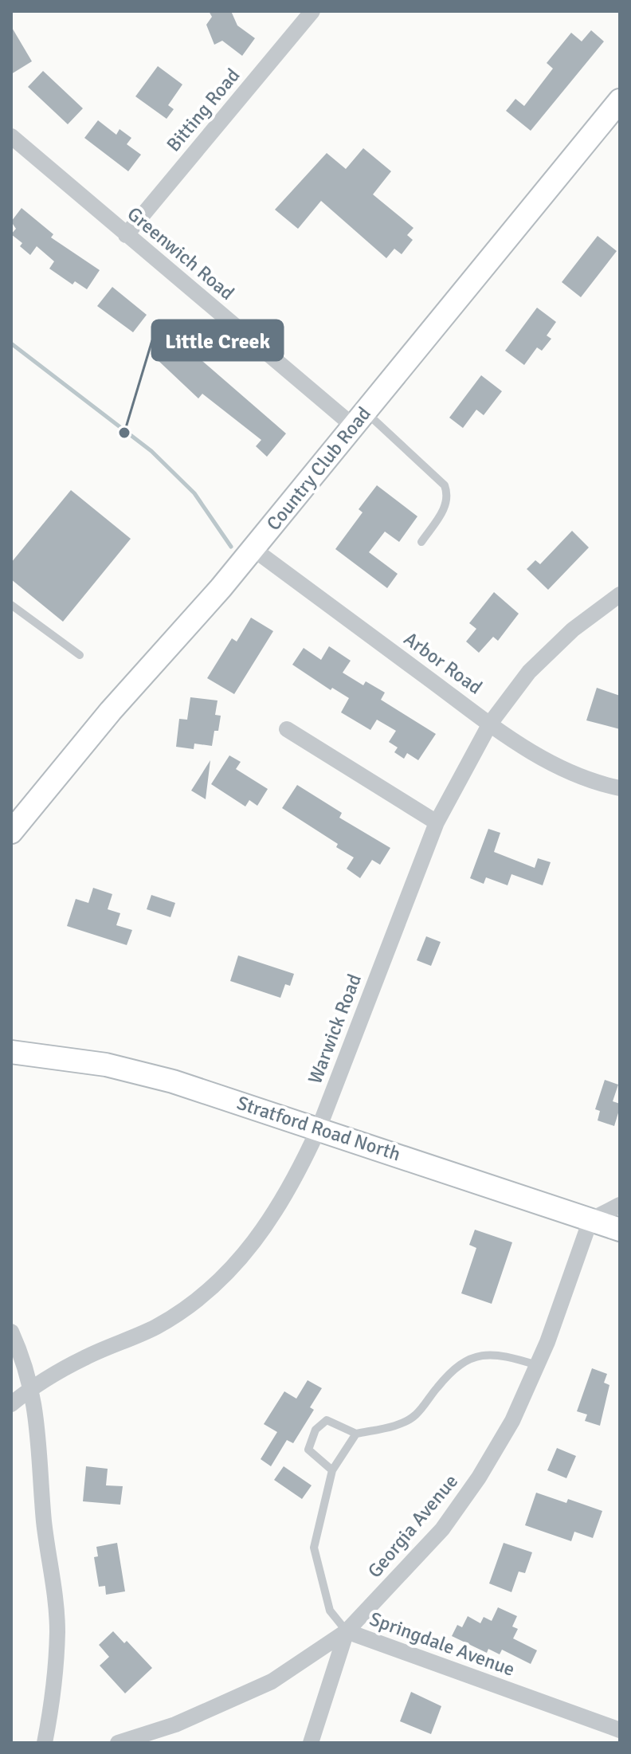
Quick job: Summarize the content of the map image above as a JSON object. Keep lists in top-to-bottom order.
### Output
{
  "streets": {
    "main road": ["Country Club Road", "Stratford Road North"],
    "street": [
      "Bitting Road",
      "Greenwich Road",
      "Arbor Road",
      "Warwick Road",
      "Georgia Avenue",
      "Springdale Avenue"
    ]
  },
  "crossings": [
    ["Bitting Road", "Greenwich Road"],
    ["Greenwich Road", "Country Club Road"],
    ["Country Club Road", "Arbor Road"],
    ["Arbor Road", "Warwick Road"],
    ["Warwick Road", "Stratford Road North"],
    ["Stratford Road North", "Georgia Avenue"],
    ["Georgia Avenue", "Springdale Avenue"]
  ],
  "places": ["Little Creek"]
}
